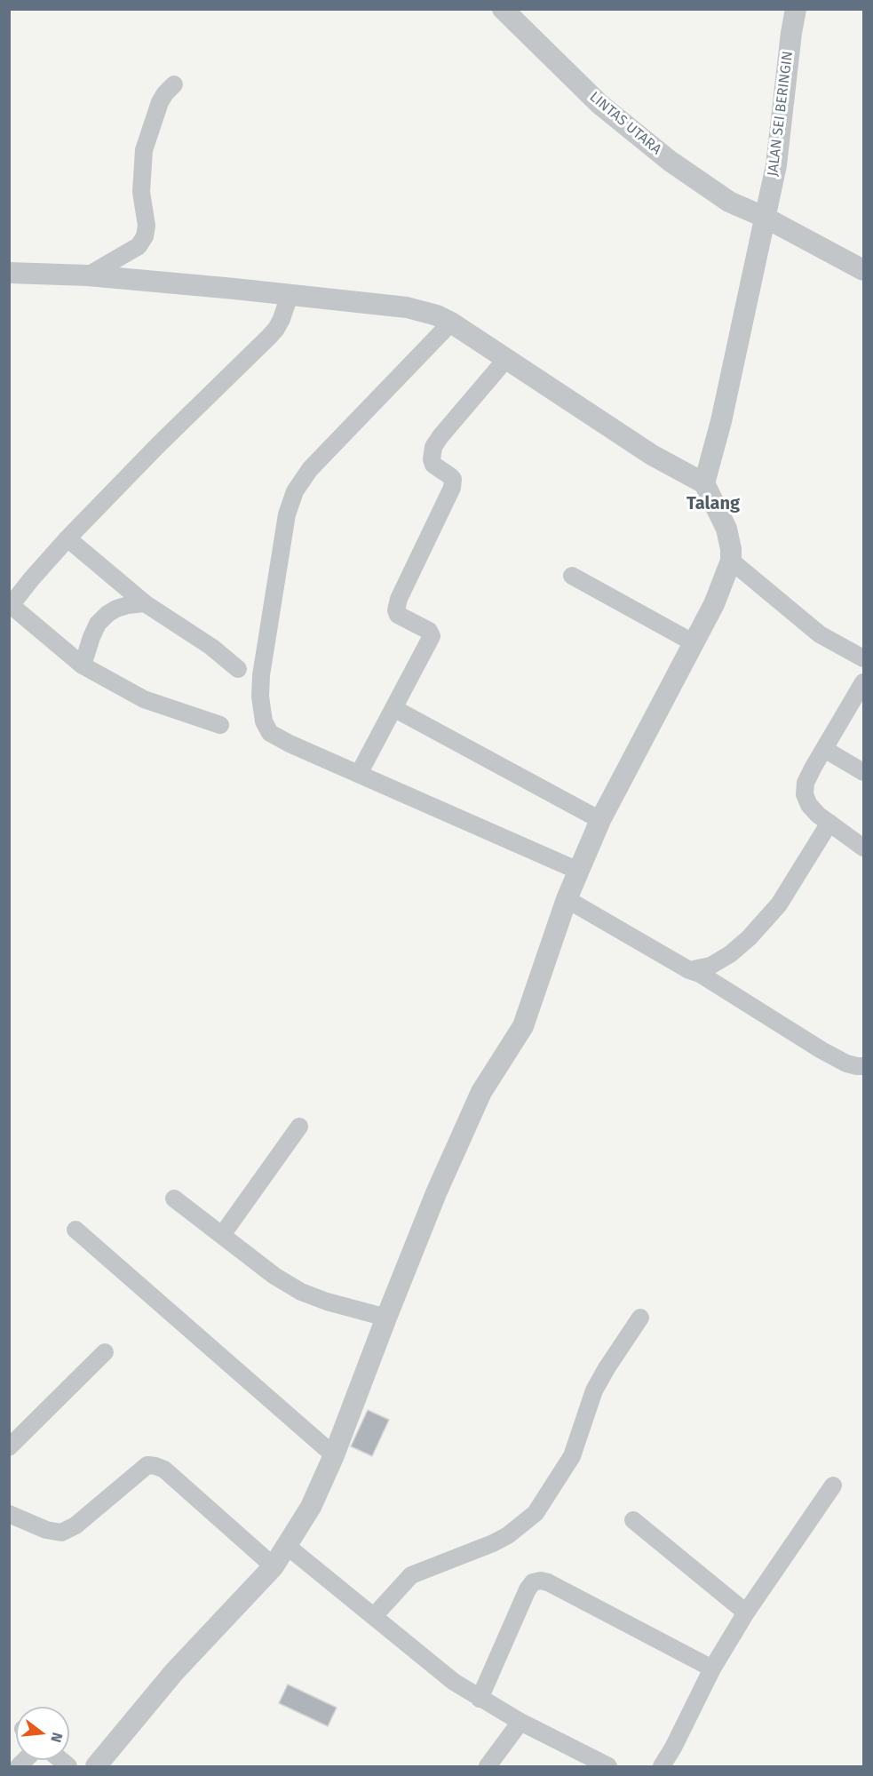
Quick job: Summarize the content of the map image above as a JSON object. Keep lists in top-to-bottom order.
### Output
{
  "streets": {
    "street": ["JALAN SEI BERINGIN", "LINTAS UTARA"]
  },
  "crossings": [
    ["JALAN SEI BERINGIN", "LINTAS UTARA"]
  ],
  "districts": ["Talang"],
  "north": "right"
}
